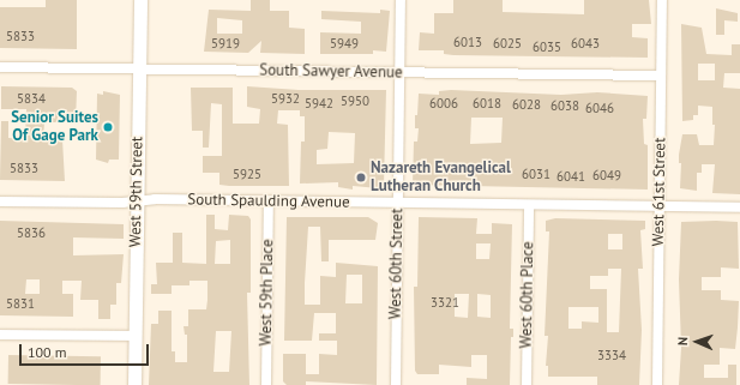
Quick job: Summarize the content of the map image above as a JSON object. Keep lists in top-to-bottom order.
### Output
{
  "streets": {
    "street": [
      "South Sawyer Avenue",
      "West 59th Street",
      "West 61st Street",
      "South Spaulding Avenue",
      "West 60th Street",
      "West 59th Place",
      "West 60th Place"
    ]
  },
  "crossings": [
    ["South Sawyer Avenue", "West 59th Street"],
    ["South Sawyer Avenue", "West 61st Street"],
    ["South Sawyer Avenue", "West 60th Street"],
    ["West 59th Street", "South Spaulding Avenue"],
    ["West 61st Street", "South Spaulding Avenue"],
    ["South Spaulding Avenue", "West 60th Street"],
    ["South Spaulding Avenue", "West 59th Place"],
    ["South Spaulding Avenue", "West 60th Place"]
  ],
  "places": ["Senior Suites Of Gage Park", "Nazareth Evangelical Lutheran Church"],
  "house_numbers": [
    "5833",
    "6013",
    "5919",
    "5949",
    "6025",
    "6043",
    "6035",
    "5834",
    "5932",
    "5950",
    "5942",
    "6006",
    "6018",
    "6028",
    "6038",
    "6046",
    "5833",
    "5925",
    "6031",
    "6049",
    "6041",
    "5836",
    "3321",
    "5831",
    "3334"
  ],
  "scale_bar": "100 m",
  "north": "left"
}
